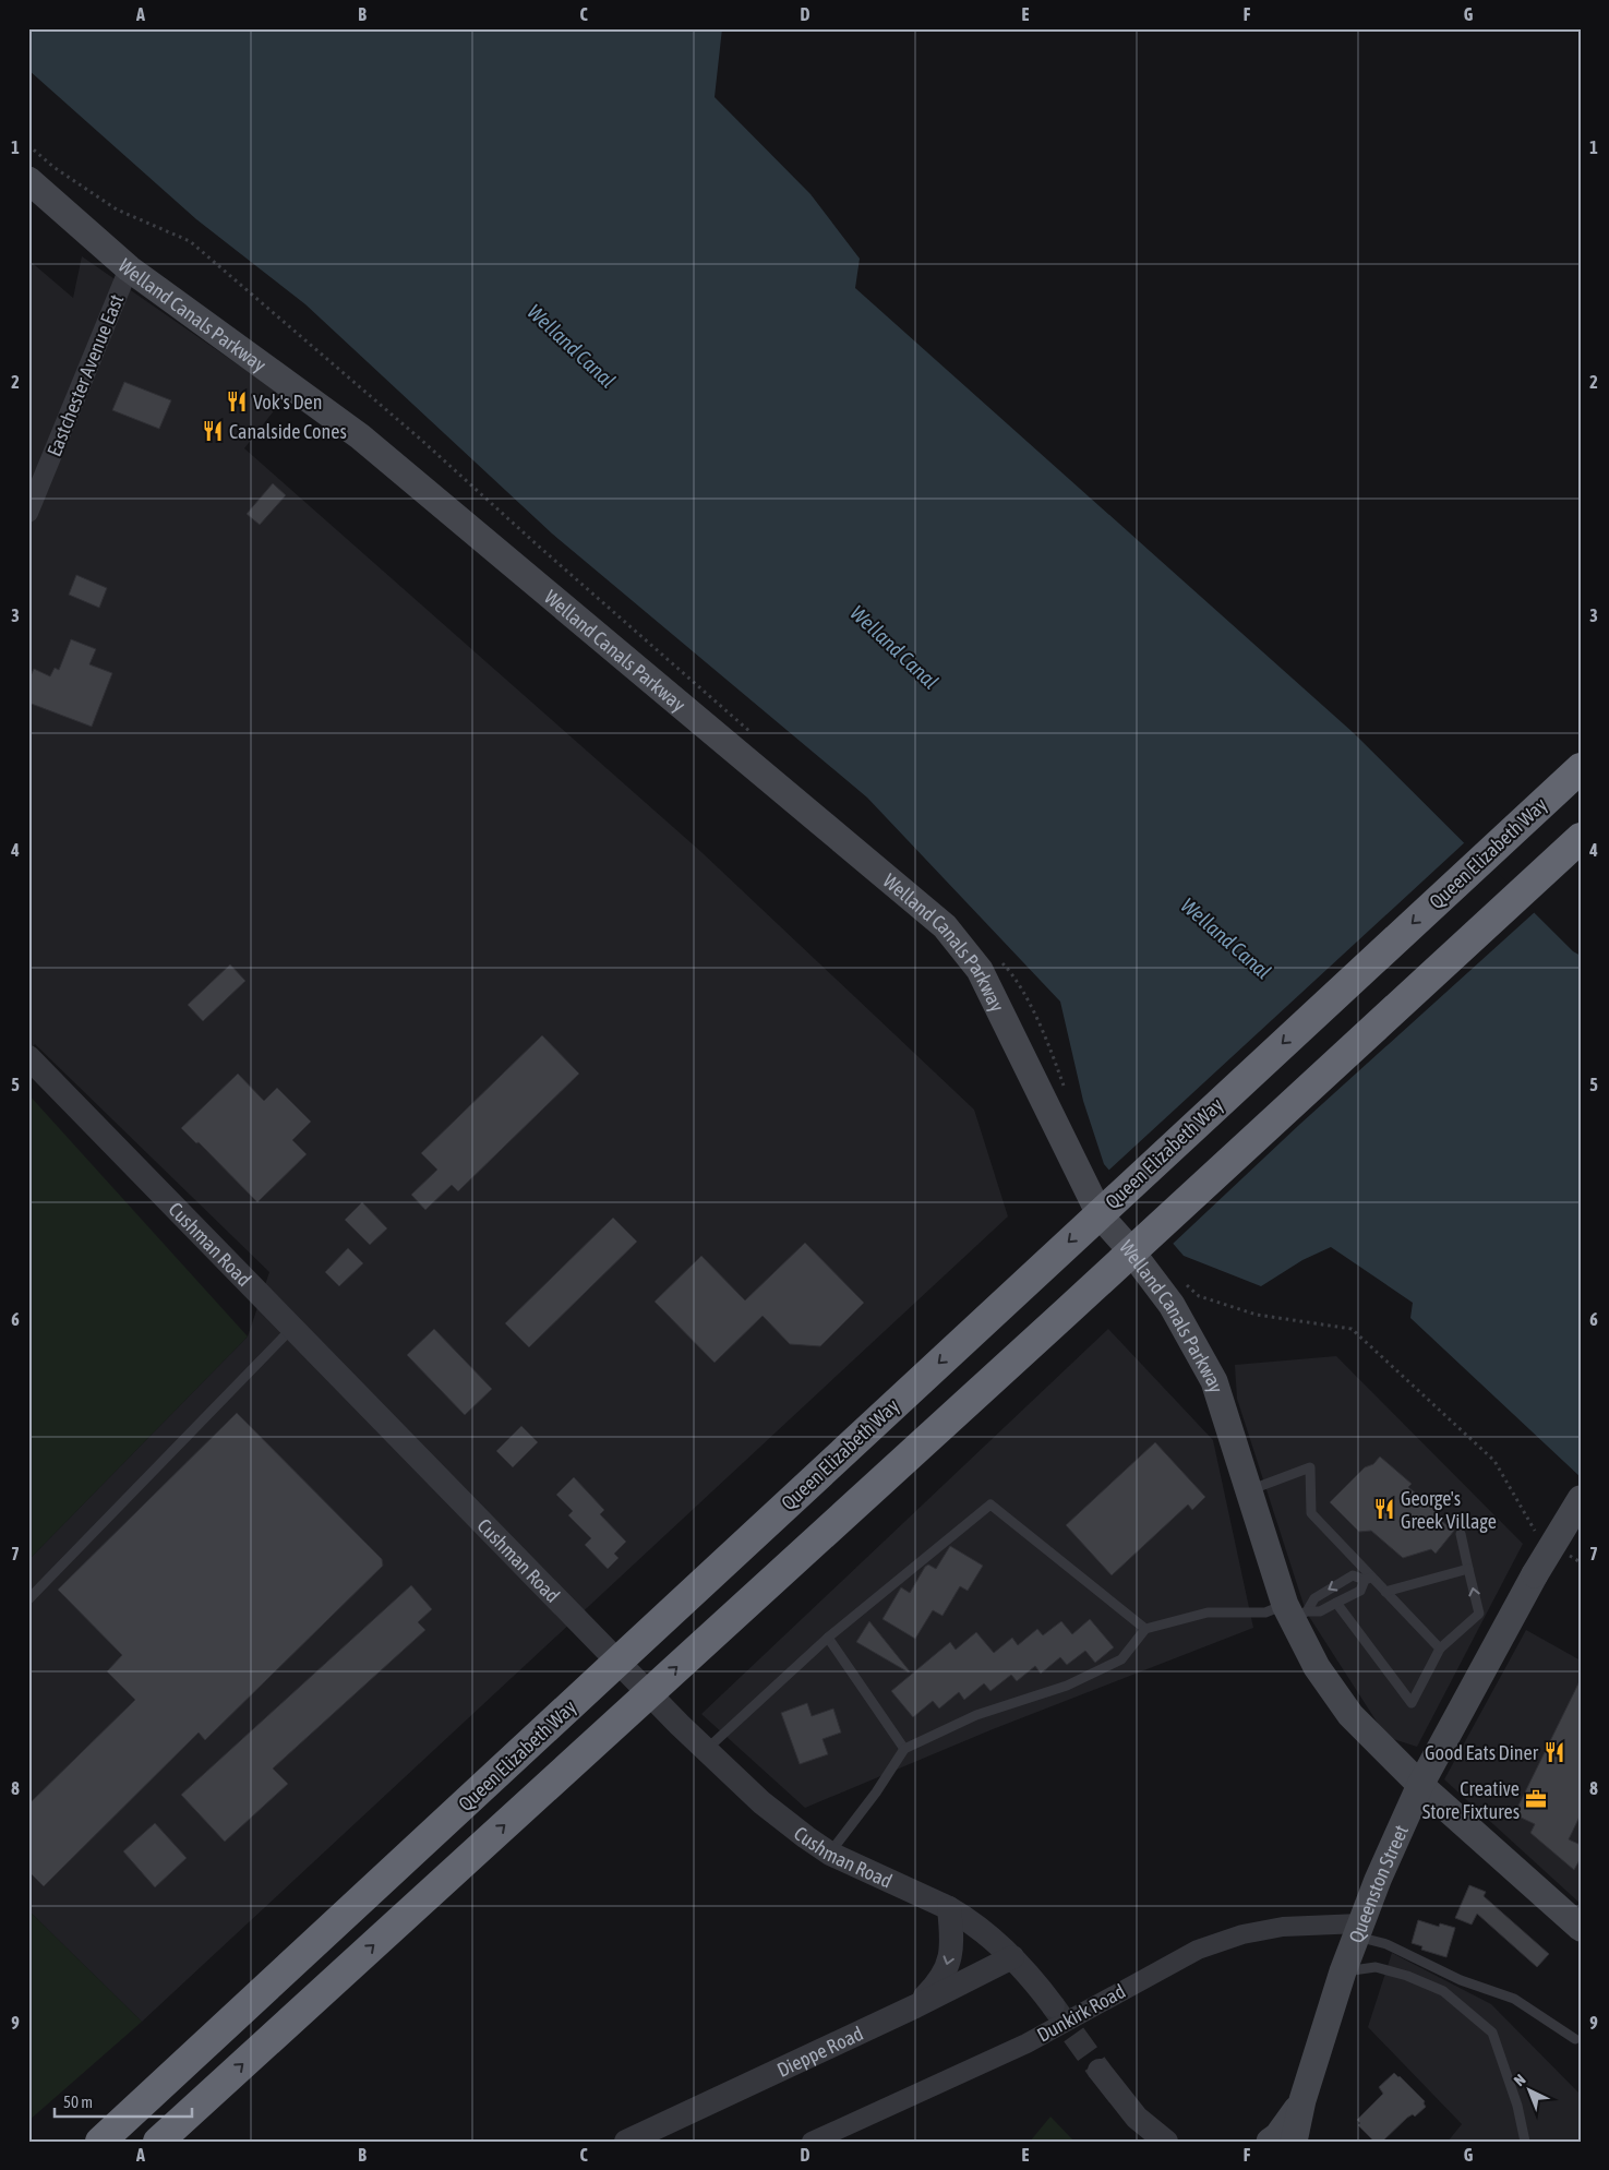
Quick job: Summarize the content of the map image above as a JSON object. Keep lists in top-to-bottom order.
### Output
{
  "streets": {
    "highway": ["Queen Elizabeth Way"],
    "main road": ["Welland Canals Parkway", "Queenston Street"],
    "street": [
      "Eastchester Avenue East",
      "Cushman Road",
      "Dunkirk Road",
      "Dieppe Road"
    ]
  },
  "crossings": [
    ["Welland Canals Parkway", "Eastchester Avenue East"],
    ["Welland Canals Parkway", "Queenston Street"],
    ["Cushman Road", "Dieppe Road"],
    ["Queenston Street", "Dunkirk Road"]
  ],
  "water": ["Welland Canal"],
  "places": {
    "restaurant": [
      "Vok's Den",
      "Canalside Cones",
      "George's Greek Village",
      "Good Eats Diner"
    ],
    "office": ["Creative Store Fixtures"]
  },
  "scale_bar": "50 m",
  "north": "top left",
  "grid": {
    "columns": [
      "A",
      "B",
      "C",
      "D",
      "E",
      "F",
      "G"
    ],
    "rows": [
      "1",
      "2",
      "3",
      "4",
      "5",
      "6",
      "7",
      "8",
      "9"
    ]
  }
}
